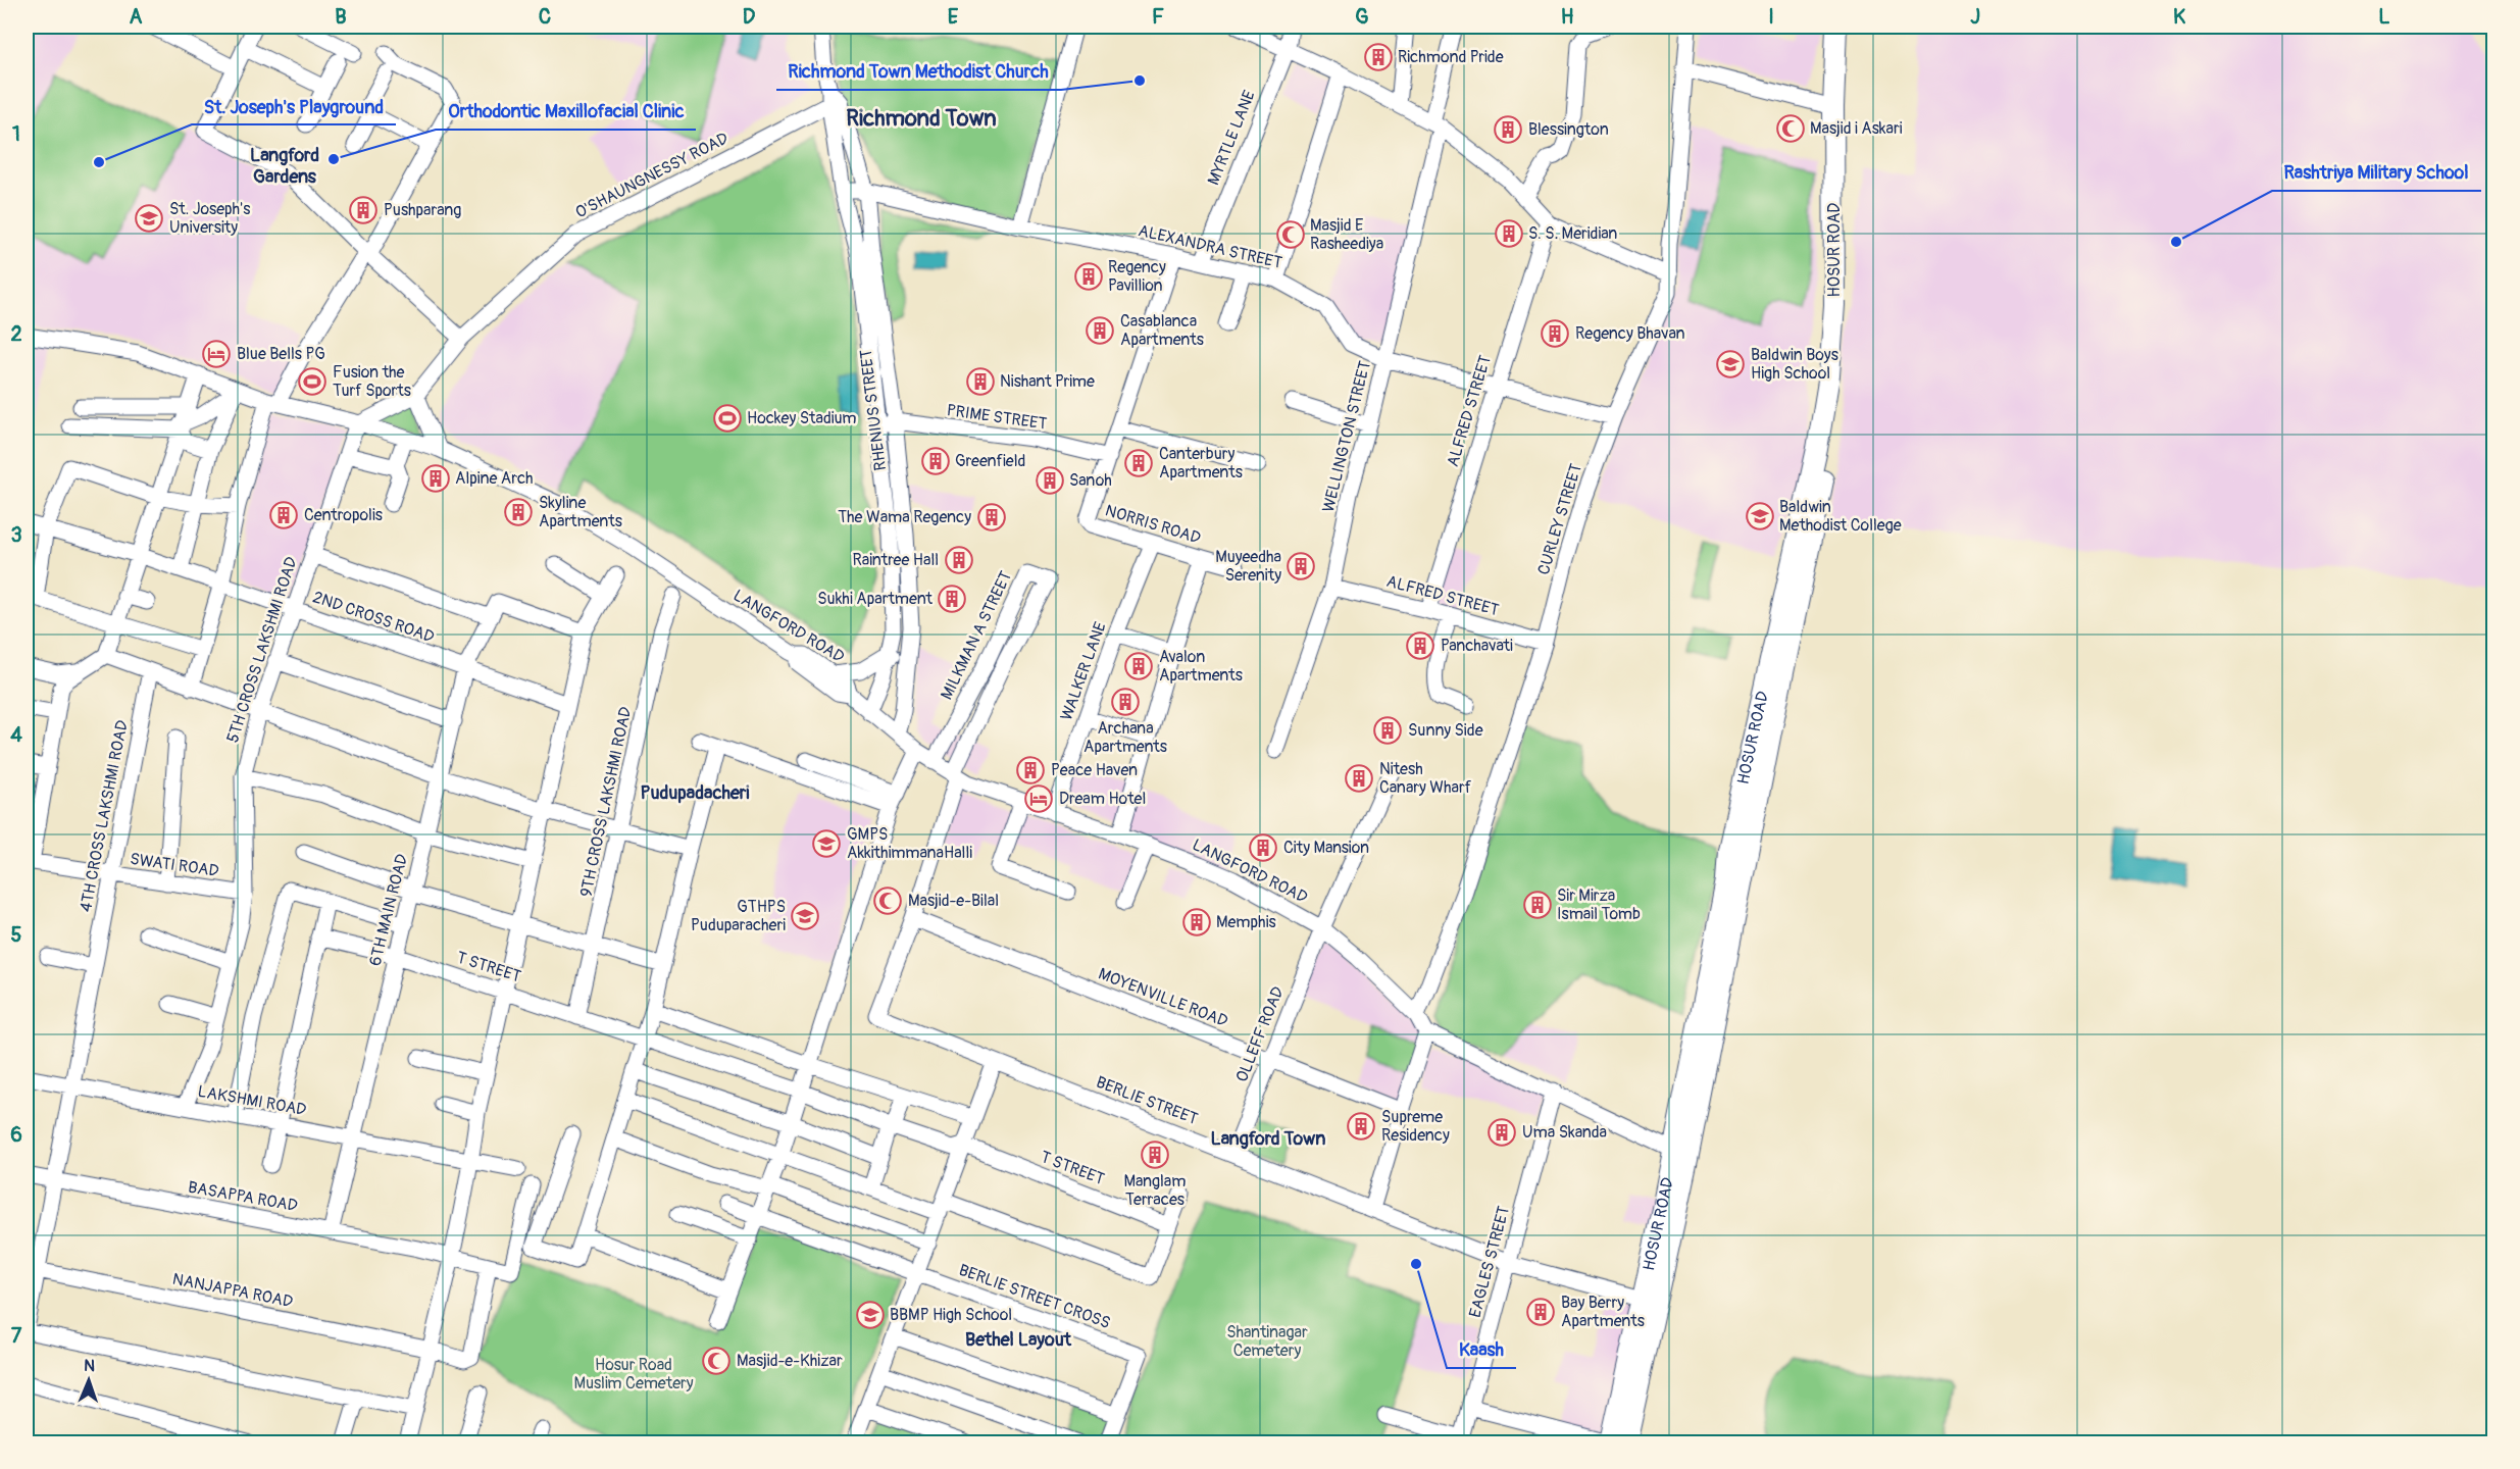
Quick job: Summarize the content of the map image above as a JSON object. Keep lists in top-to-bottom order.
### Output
{
  "streets": {
    "main road": ["HOSUR ROAD"],
    "street": [
      "MYRTLE LANE",
      "O'SHAUNGNESSY ROAD",
      "ALEXANDRA STREET",
      "RHENIUS STREET",
      "ALFRED STREET",
      "PRIME STREET",
      "WELLINGTON STREET",
      "CURLEY STREET",
      "NORRIS ROAD",
      "2ND CROSS ROAD",
      "LANGFORD ROAD",
      "MILKMAN A STREET",
      "5TH CROSS LAKSHMI ROAD",
      "WALKER LANE",
      "9TH CROSS LAKSHMI ROAD",
      "4TH CROSS LAKSHMI ROAD",
      "SWATI ROAD",
      "6TH MAIN ROAD",
      "T STREET",
      "MOYENVILLE ROAD",
      "OLLEFF ROAD",
      "LAKSHMI ROAD",
      "BERLIE STREET",
      "BASAPPA ROAD",
      "EAGLES STREET",
      "NANJAPPA ROAD",
      "BERLIE STREET CROSS"
    ]
  },
  "crossings": [
    ["MYRTLE LANE", "ALEXANDRA STREET"],
    ["O'SHAUNGNESSY ROAD", "RHENIUS STREET"],
    ["O'SHAUNGNESSY ROAD", "LANGFORD ROAD"],
    ["O'SHAUNGNESSY ROAD", "5TH CROSS LAKSHMI ROAD"],
    ["ALEXANDRA STREET", "RHENIUS STREET"],
    ["ALEXANDRA STREET", "ALFRED STREET"],
    ["ALEXANDRA STREET", "WELLINGTON STREET"],
    ["ALEXANDRA STREET", "CURLEY STREET"],
    ["ALEXANDRA STREET", "NORRIS ROAD"],
    ["HOSUR ROAD", "BERLIE STREET"],
    ["RHENIUS STREET", "PRIME STREET"],
    ["RHENIUS STREET", "LANGFORD ROAD"],
    ["ALFRED STREET", "WELLINGTON STREET"],
    ["ALFRED STREET", "CURLEY STREET"],
    ["PRIME STREET", "NORRIS ROAD"],
    ["CURLEY STREET", "LANGFORD ROAD"],
    ["NORRIS ROAD", "LANGFORD ROAD"],
    ["NORRIS ROAD", "WALKER LANE"],
    ["2ND CROSS ROAD", "5TH CROSS LAKSHMI ROAD"],
    ["2ND CROSS ROAD", "6TH MAIN ROAD"],
    ["LANGFORD ROAD", "MILKMAN A STREET"],
    ["LANGFORD ROAD", "5TH CROSS LAKSHMI ROAD"],
    ["LANGFORD ROAD", "WALKER LANE"],
    ["LANGFORD ROAD", "OLLEFF ROAD"],
    ["LANGFORD ROAD", "BERLIE STREET"],
    ["MILKMAN A STREET", "BERLIE STREET"],
    ["5TH CROSS LAKSHMI ROAD", "SWATI ROAD"],
    ["5TH CROSS LAKSHMI ROAD", "LAKSHMI ROAD"],
    ["9TH CROSS LAKSHMI ROAD", "T STREET"],
    ["4TH CROSS LAKSHMI ROAD", "SWATI ROAD"],
    ["4TH CROSS LAKSHMI ROAD", "LAKSHMI ROAD"],
    ["4TH CROSS LAKSHMI ROAD", "BASAPPA ROAD"],
    ["4TH CROSS LAKSHMI ROAD", "NANJAPPA ROAD"],
    ["6TH MAIN ROAD", "T STREET"],
    ["6TH MAIN ROAD", "LAKSHMI ROAD"],
    ["6TH MAIN ROAD", "BASAPPA ROAD"],
    ["MOYENVILLE ROAD", "OLLEFF ROAD"],
    ["MOYENVILLE ROAD", "BERLIE STREET"],
    ["OLLEFF ROAD", "BERLIE STREET"],
    ["BERLIE STREET", "EAGLES STREET"],
    ["BASAPPA ROAD", "NANJAPPA ROAD"]
  ],
  "districts": [
    "Richmond Town",
    "Langford Gardens",
    "Pudupadacheri",
    "Langford Town",
    "Bethel Layout"
  ],
  "parks": ["Shantinagar Cemetery", "Hosur Road Muslim Cemetery"],
  "places": {
    "building": [
      "Richmond Pride",
      "Blessington",
      "Pushparang",
      "S. S. Meridian",
      "Regency Pavillion",
      "Casablanca Apartments",
      "Regency Bhavan",
      "Nishant Prime",
      "Greenfield",
      "Canterbury Apartments",
      "Alpine Arch",
      "Sanoh",
      "Skyline Apartments",
      "Centropolis",
      "The Wama Regency",
      "Raintree Hall",
      "Muyeedha Serenity",
      "Sukhi Apartment",
      "Panchavati",
      "Avalon Apartments",
      "Archana Apartments",
      "Sunny Side",
      "Peace Haven",
      "Nitesh Canary Wharf",
      "City Mansion",
      "Sir Mirza Ismail Tomb",
      "Memphis",
      "Supreme Residency",
      "Uma Skanda",
      "Manglam Terraces",
      "Bay Berry Apartments"
    ],
    "other": [
      "Richmond Town Methodist Church",
      "Orthodontic Maxillofacial Clinic",
      "St. Joseph's Playground",
      "Rashtriya Military School",
      "Kaash"
    ],
    "mosque": [
      "Masjid i Askari",
      "Masjid E Rasheediya",
      "Masjid-e-Bilal",
      "Masjid-e-Khizar"
    ],
    "school or university": [
      "St. Joseph's University",
      "Baldwin Boys High School",
      "Baldwin Methodist College",
      "GMPS AkkithimmanaHalli",
      "GTHPS Puduparacheri",
      "BBMP High School"
    ],
    "hotel": ["Blue Bells PG", "Dream Hotel"],
    "sports": ["Fusion the Turf Sports", "Hockey Stadium"]
  },
  "north": "top",
  "grid": {
    "columns": [
      "A",
      "B",
      "C",
      "D",
      "E",
      "F",
      "G",
      "H",
      "I",
      "J",
      "K",
      "L"
    ],
    "rows": [
      "1",
      "2",
      "3",
      "4",
      "5",
      "6",
      "7"
    ]
  }
}
